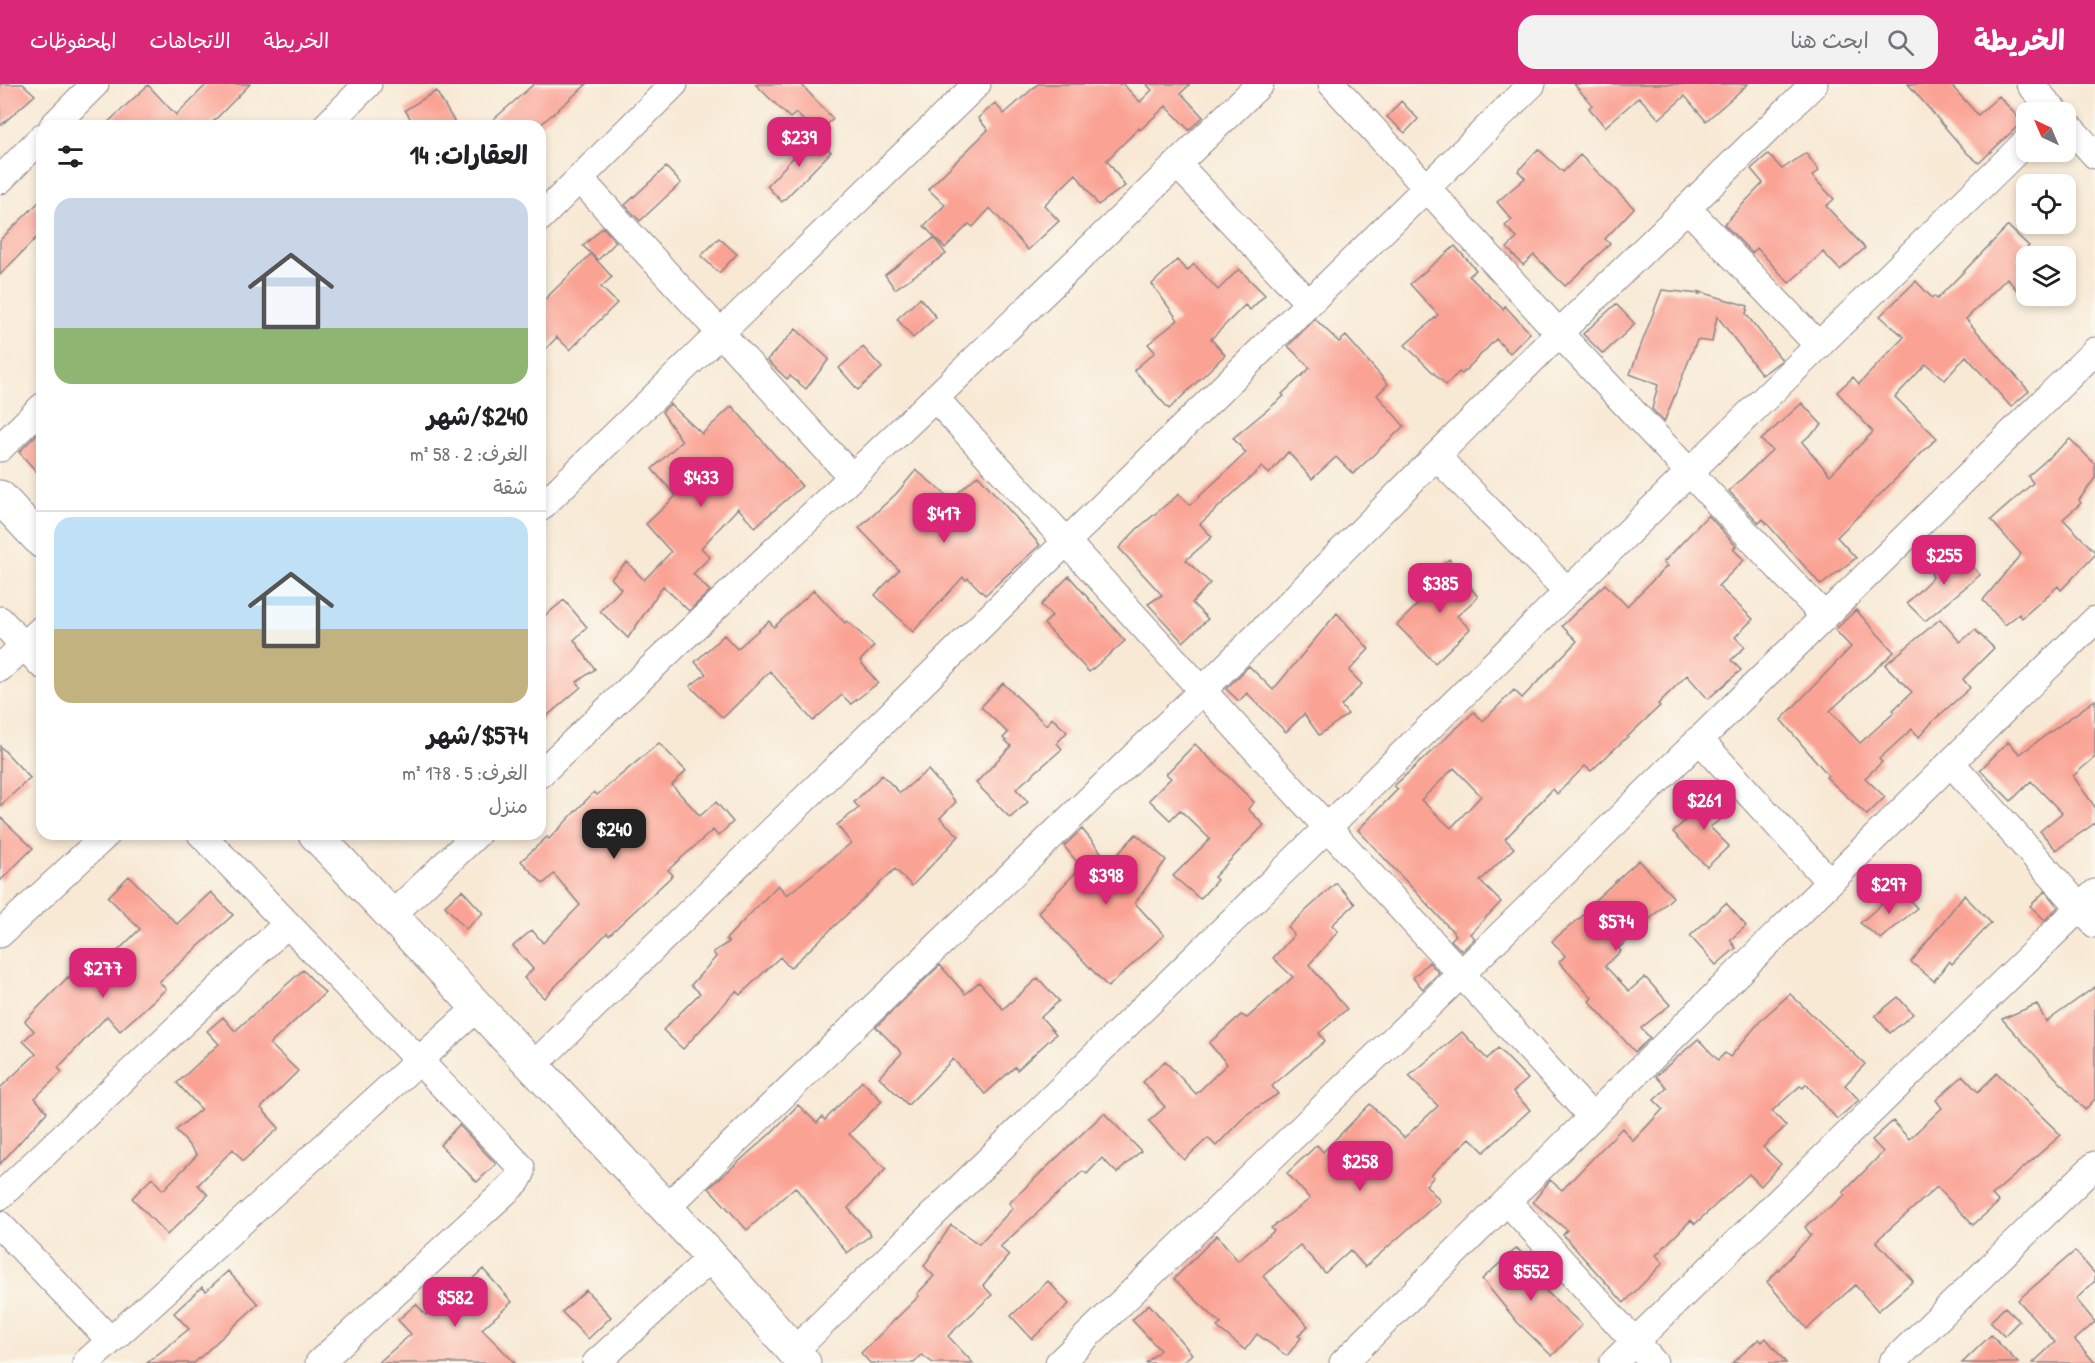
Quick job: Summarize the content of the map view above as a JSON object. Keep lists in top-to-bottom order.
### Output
{
  "north": "top left",
  "page": {
    "header": "الخريطة",
    "search": "ابحث هنا",
    "nav": ["الخريطة", "الاتجاهات", "المحفوظات"],
    "price": [
      "$239",
      "$433",
      "$417",
      "$255",
      "$385",
      "$261",
      "$240",
      "$398",
      "$297",
      "$574",
      "$277",
      "$258",
      "$552",
      "$582"
    ],
    "heading": "العقارات: 14",
    "list": [
      {
        "name": "$240/شهر",
        "note": "الغرف: 2 · 58 m² · شقة"
      },
      {
        "name": "$574/شهر",
        "note": "الغرف: 5 · 178 m² · منزل"
      }
    ]
  }
}
